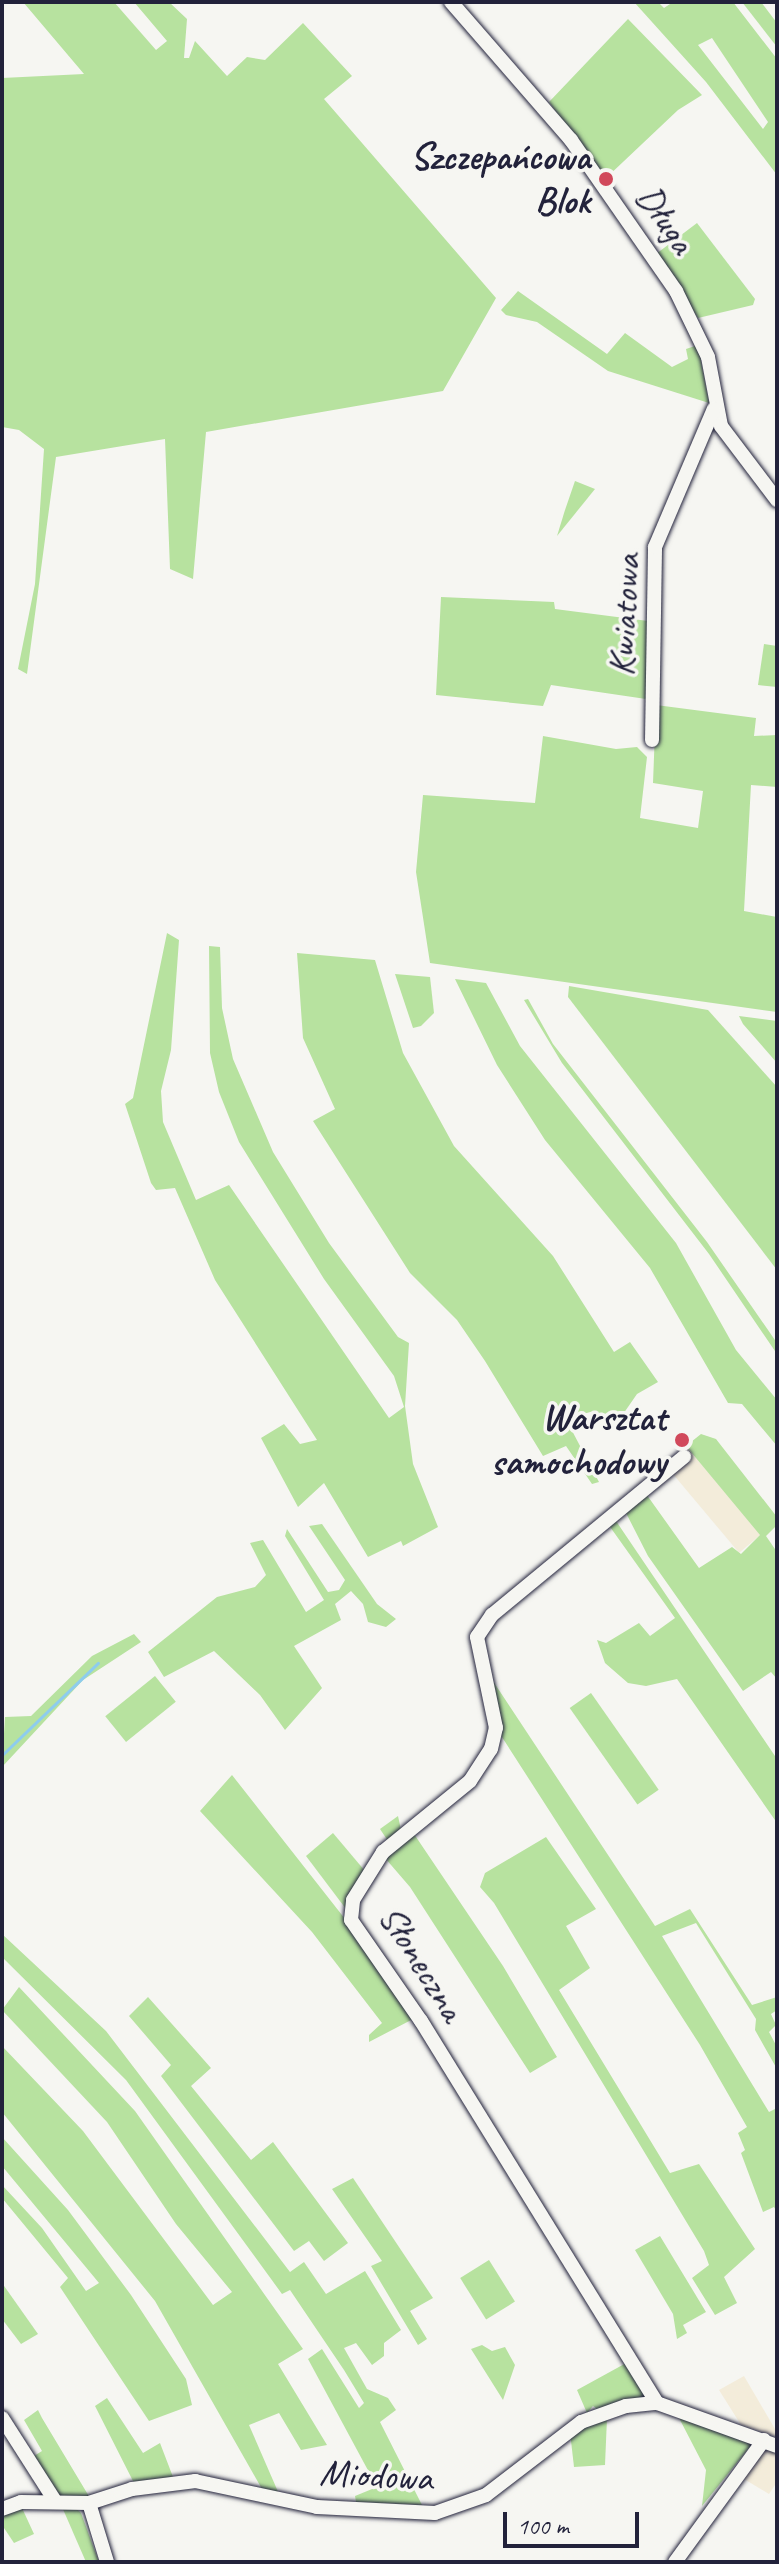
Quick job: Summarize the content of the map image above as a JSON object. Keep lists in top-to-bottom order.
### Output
{
  "streets": {
    "street": [
      "Długa",
      "Kwiatowa",
      "Słoneczna",
      "Miodowa"
    ]
  },
  "crossings": [
    ["Długa", "Kwiatowa"],
    ["Słoneczna", "Miodowa"]
  ],
  "places": ["Szczepańcowa Blok", "Warsztat samochodowy"],
  "scale_bar": "100 m"
}
